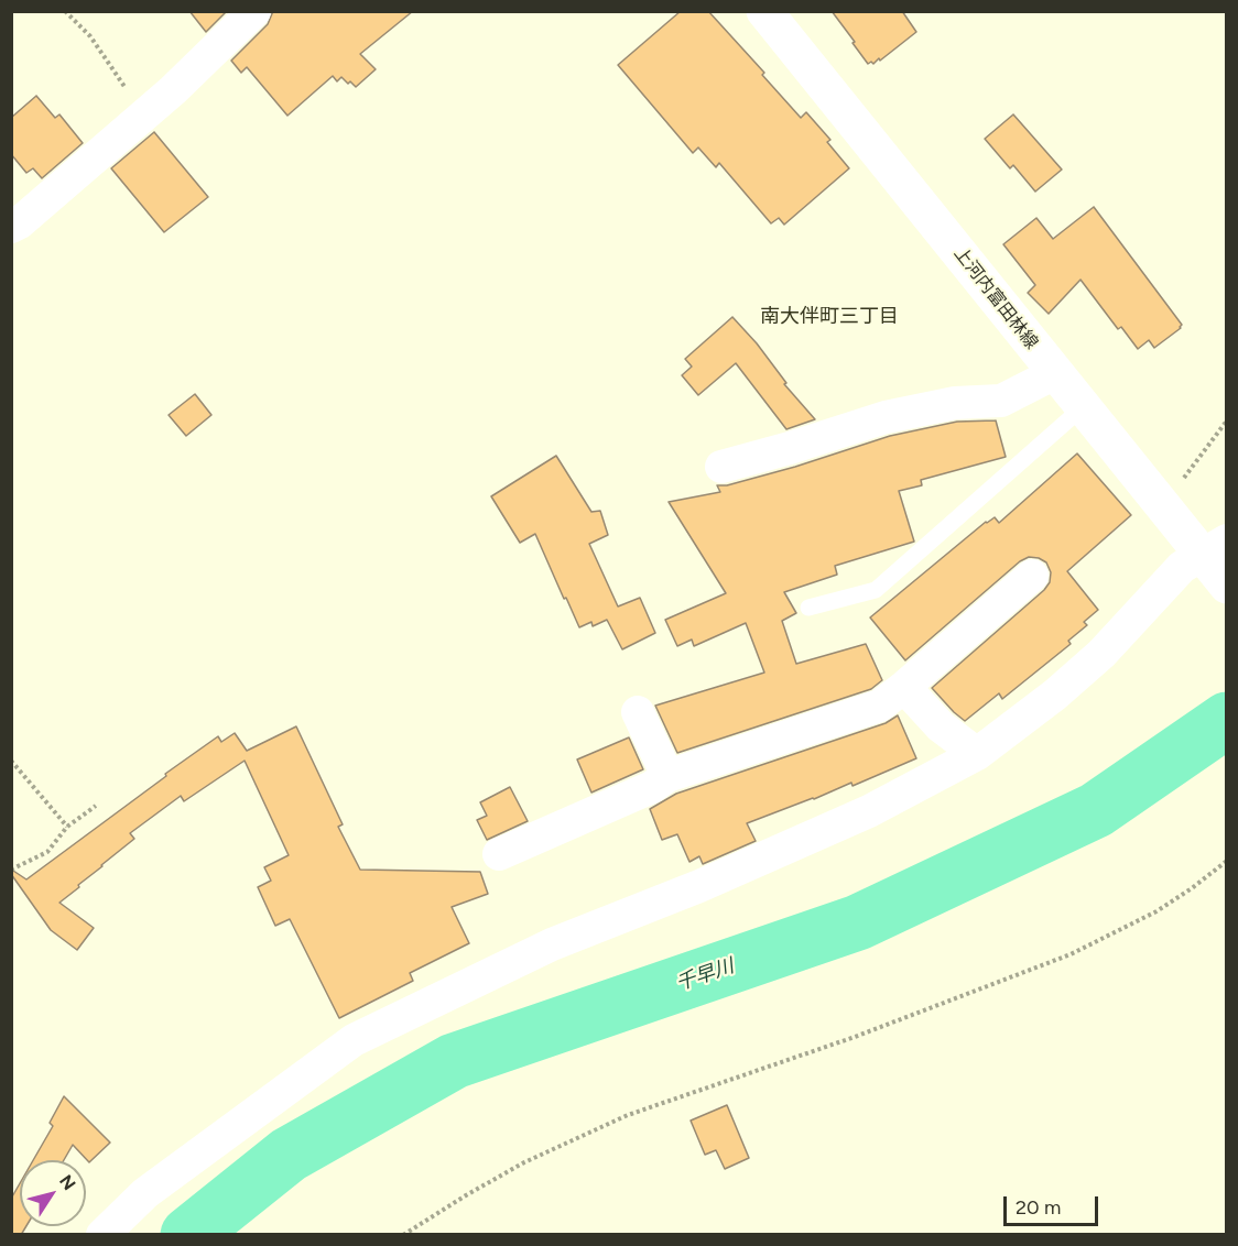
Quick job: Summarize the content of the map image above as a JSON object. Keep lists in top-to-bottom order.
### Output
{
  "streets": {
    "main road": ["上河内富田林線"]
  },
  "districts": ["南大伴町三丁目"],
  "water": ["千早川"],
  "scale_bar": "20 m",
  "north": "top right"
}
